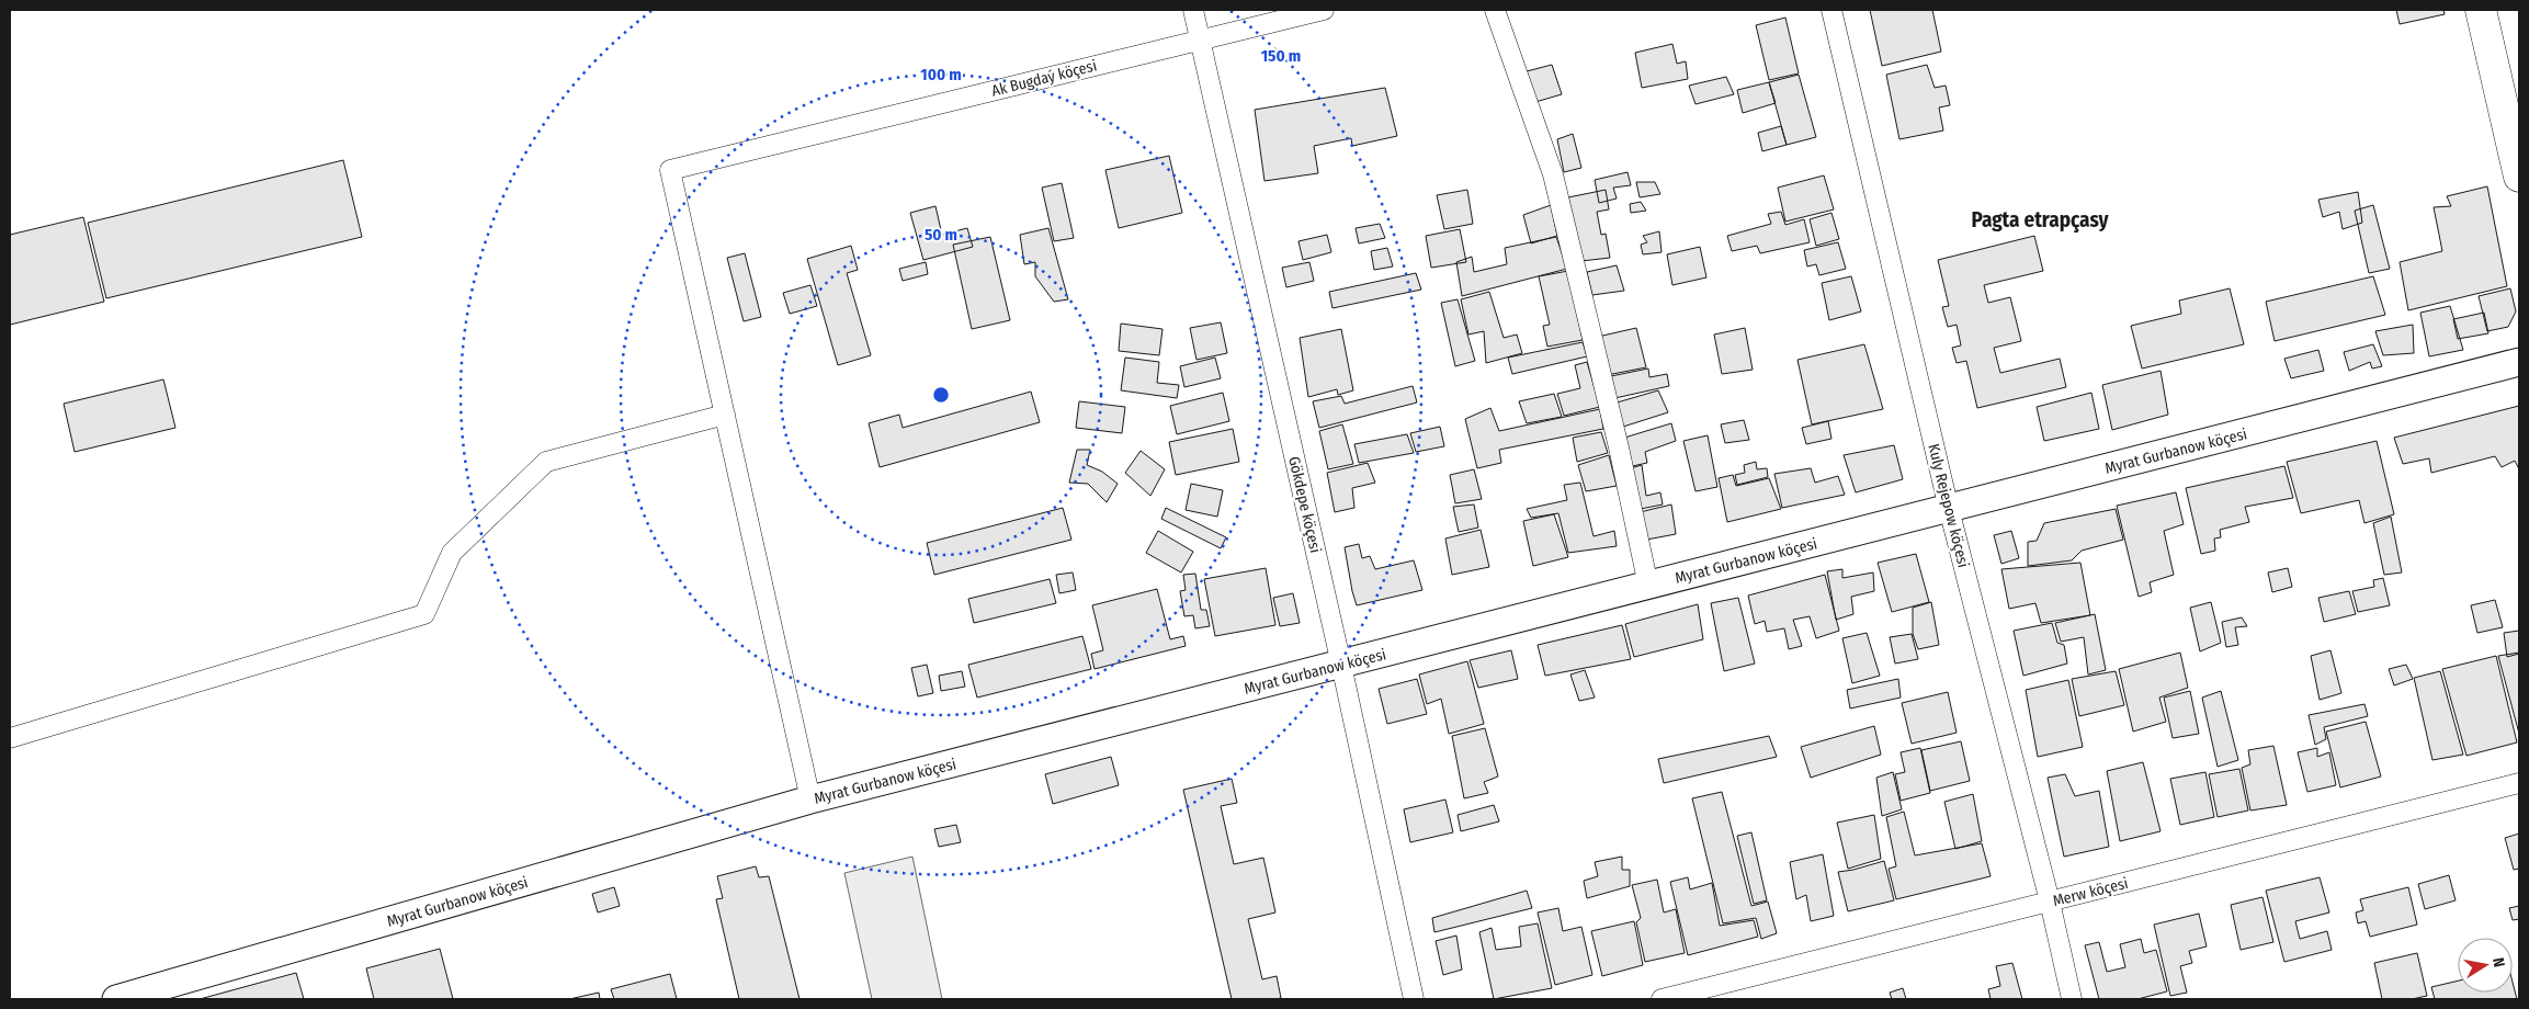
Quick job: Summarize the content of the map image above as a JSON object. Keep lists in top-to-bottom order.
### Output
{
  "streets": {
    "street": [
      "Ak Bugdaý köçesi",
      "Myrat Gurbanow köçesi",
      "Gökdepe köçesi",
      "Kuly Rejepow köçesi",
      "Merw köçesi"
    ]
  },
  "crossings": [
    ["Ak Bugdaý köçesi", "Gökdepe köçesi"],
    ["Myrat Gurbanow köçesi", "Gökdepe köçesi"],
    ["Myrat Gurbanow köçesi", "Kuly Rejepow köçesi"],
    ["Kuly Rejepow köçesi", "Merw köçesi"]
  ],
  "districts": ["Pagta etrapçasy"],
  "north": "right",
  "rings": ["150 m", "100 m", "50 m"]
}
